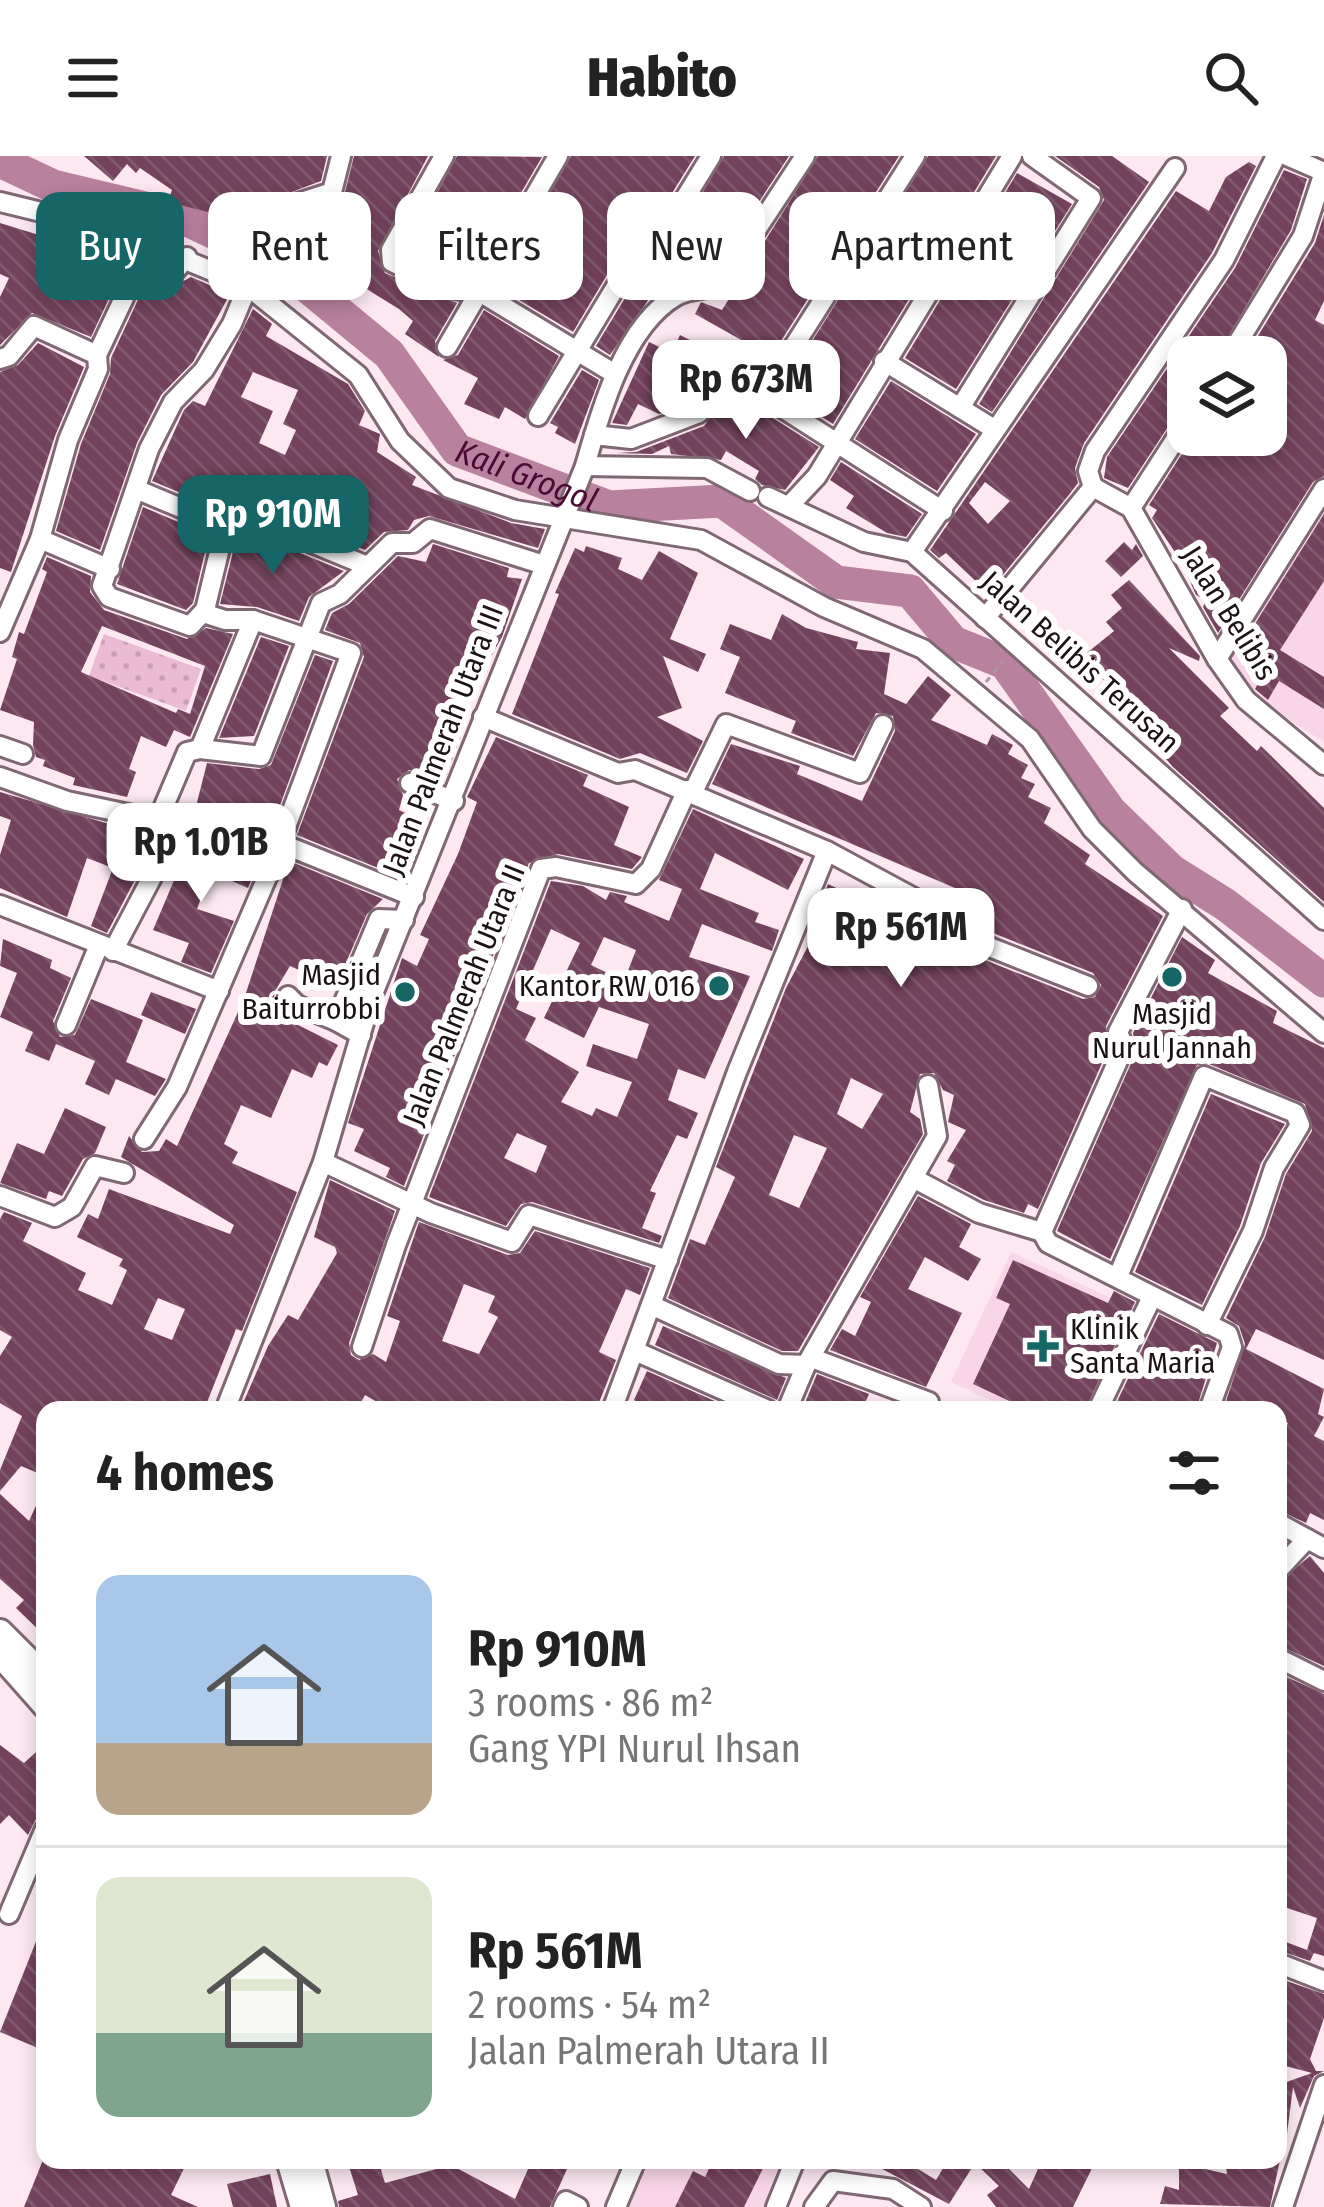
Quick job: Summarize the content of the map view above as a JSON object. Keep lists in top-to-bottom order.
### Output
{
  "streets": {
    "street": [
      "Jalan Belibis",
      "Jalan Belibis Terusan",
      "Jalan Palmerah Utara III",
      "Jalan Palmerah Utara II"
    ]
  },
  "crossings": [
    ["Jalan Belibis Terusan", "Jalan Palmerah Utara III"]
  ],
  "water": ["Kali Grogol"],
  "places": {
    "other": ["Masjid Nurul Jannah", "Kantor RW 016", "Masjid Baiturrobbi"],
    "health": ["Klinik Santa Maria"]
  },
  "page": {
    "header": "Habito",
    "chip": [
      "Buy",
      "Rent",
      "Filters",
      "New",
      "Apartment"
    ],
    "price": [
      "Rp 673M",
      "Rp 910M",
      "Rp 1.01B",
      "Rp 561M"
    ],
    "heading": "4 homes",
    "list": [
      {
        "name": "Rp 910M",
        "note": "3 rooms · 86 m² · Gang YPI Nurul Ihsan"
      },
      {
        "name": "Rp 561M",
        "note": "2 rooms · 54 m² · Jalan Palmerah Utara II"
      }
    ]
  }
}
